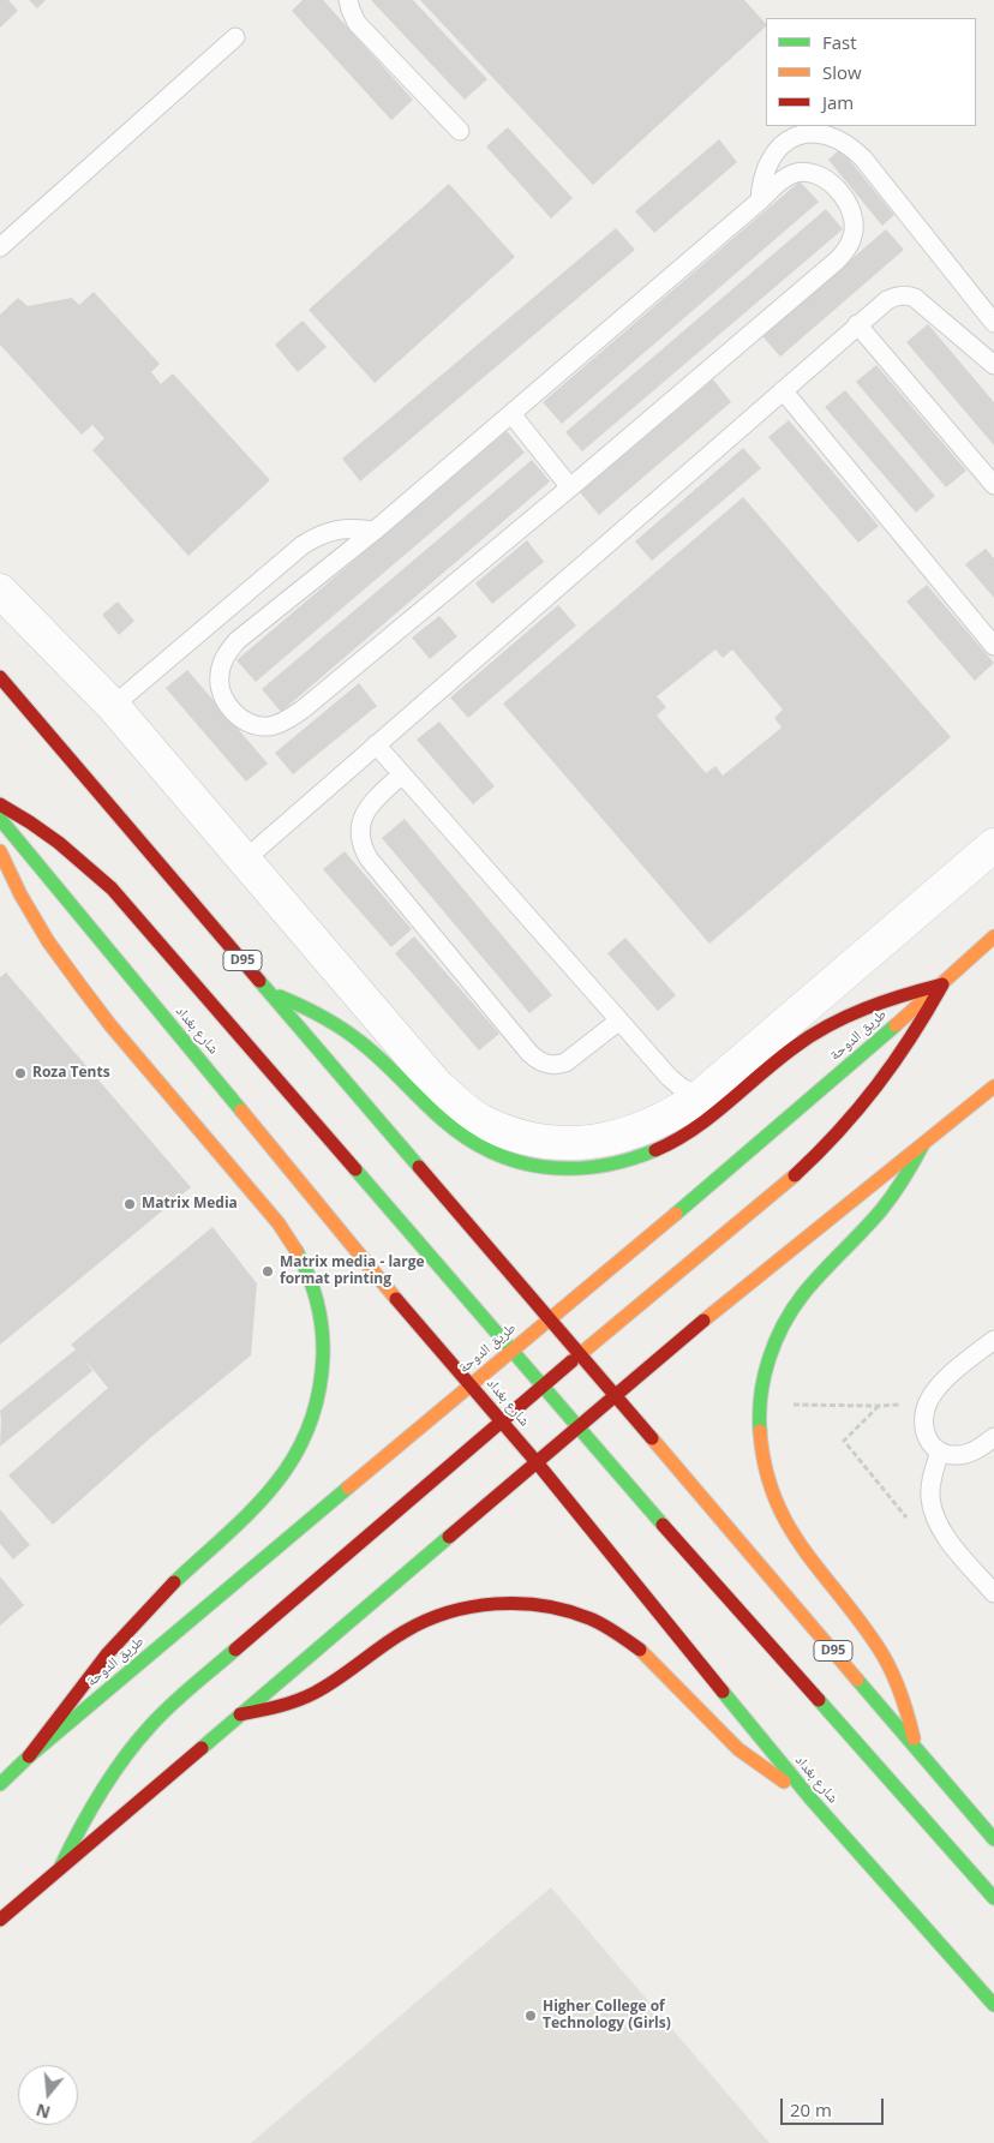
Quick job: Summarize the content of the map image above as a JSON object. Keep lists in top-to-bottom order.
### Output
{
  "streets": {
    "main road": ["D95", "شارع بغداد", "طريق الدوحة"]
  },
  "crossings": [
    ["D95", "طريق الدوحة"],
    ["شارع بغداد", "طريق الدوحة"]
  ],
  "places": [
    "Roza Tents",
    "Matrix Media",
    "Matrix media - large format printing",
    "Higher College of Technology (Girls)"
  ],
  "legend": ["Fast", "Slow", "Jam"],
  "scale_bar": "20 m",
  "north": "bottom"
}
